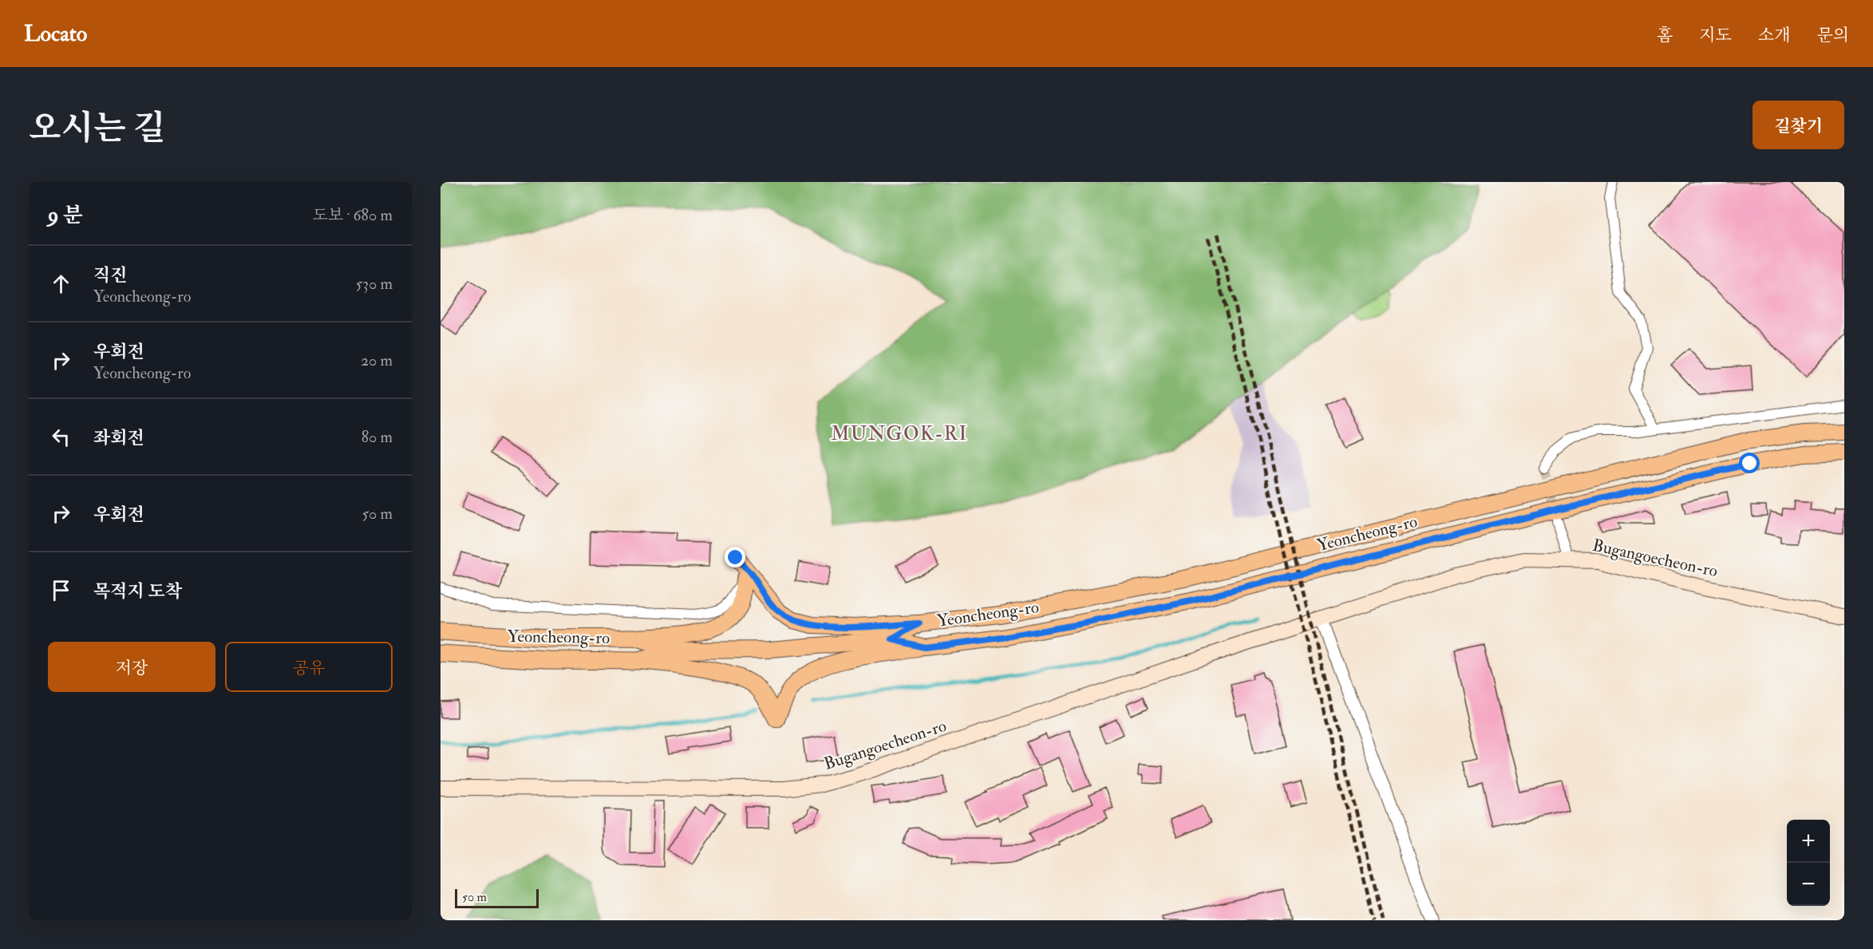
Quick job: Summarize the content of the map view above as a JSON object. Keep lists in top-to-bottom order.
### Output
{
  "streets": {
    "highway": ["Yeoncheong-ro"],
    "main road": ["Bugangoecheon-ro"]
  },
  "districts": ["MUNGOK-RI"],
  "scale_bar": "50 m",
  "page": {
    "header": "Locato",
    "nav": [
      "홈",
      "지도",
      "소개",
      "문의"
    ],
    "title": "오시는 길",
    "buttons": [
      "길찾기",
      ["저장", "공유"]
    ],
    "heading": ["9 분", "도보 · 680 m"],
    "list": [
      ["직진", "Yeoncheong-ro", "530 m"],
      ["우회전", "Yeoncheong-ro", "20 m"],
      ["좌회전", "80 m"],
      ["우회전", "50 m"],
      "목적지 도착"
    ],
    "map_buttons": ["+", "−"],
    "scale": "50 m"
  }
}
